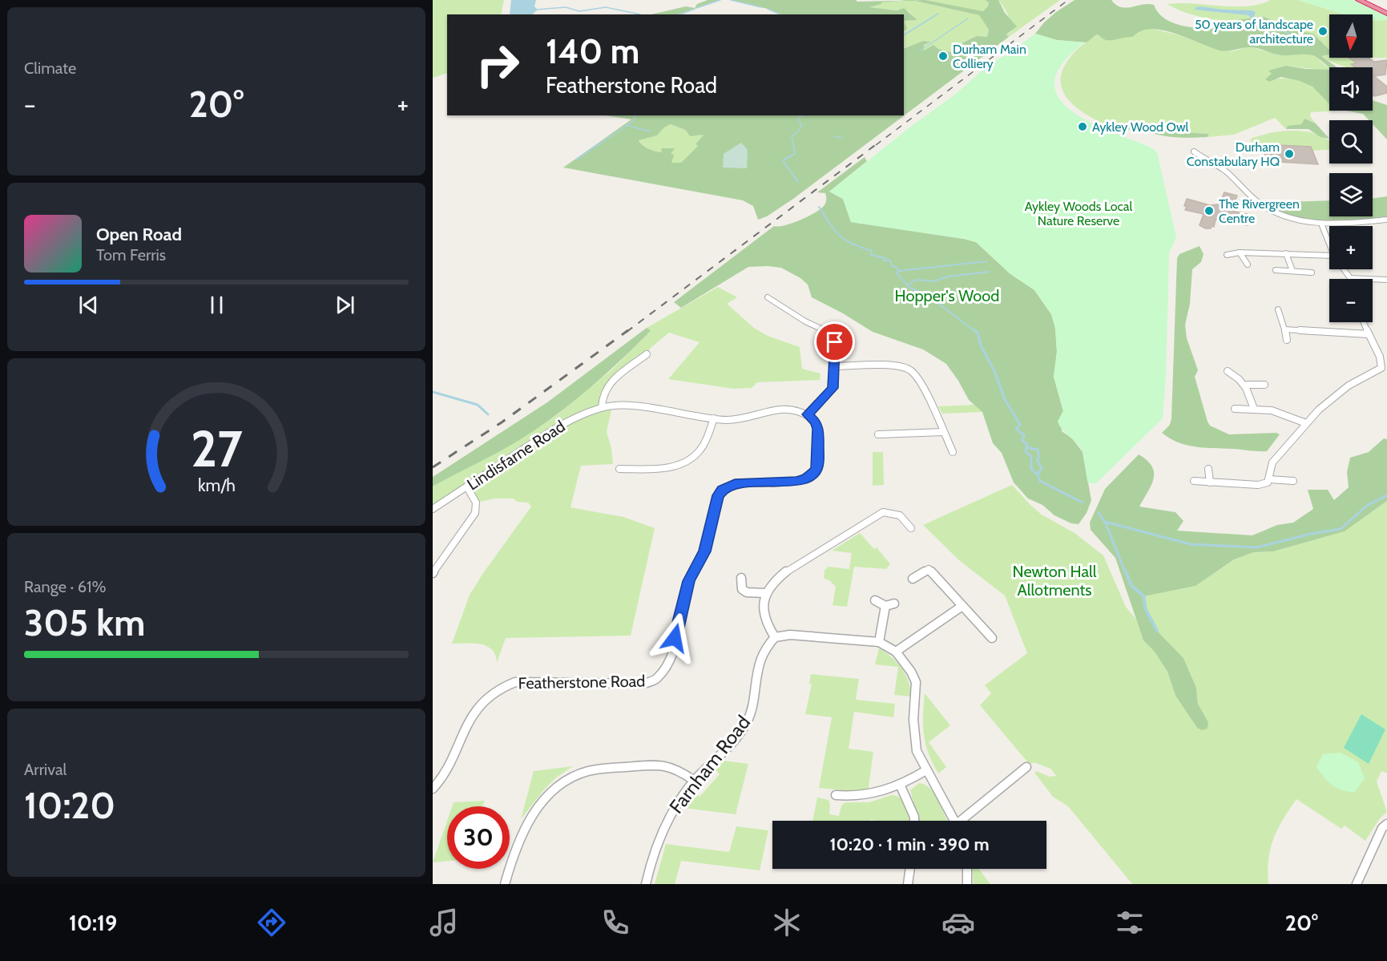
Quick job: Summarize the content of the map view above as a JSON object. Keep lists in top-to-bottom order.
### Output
{
  "streets": {
    "street": ["Lindisfarne Road", "Featherstone Road", "Farnham Road"]
  },
  "crossings": [
    ["Lindisfarne Road", "Featherstone Road"]
  ],
  "parks": ["Aykley Woods Local Nature Reserve", "Hopper's Wood", "Newton Hall Allotments"],
  "places": [
    "50 years of landscape architecture",
    "Durham Main Colliery",
    "Aykley Wood Owl",
    "Durham Constabulary HQ",
    "The Rivergreen Centre"
  ],
  "north": "bottom",
  "page": {
    "tile": [
      "Climate",
      ["Range · 61%", "305 km"],
      ["Arrival", "10:20"]
    ],
    "map_buttons": ["+", "−"],
    "turn": ["140 m", "Featherstone Road"],
    "heat": ["−", "20°", "+"],
    "song": ["Open Road", "Tom Ferris"],
    "limit": "30",
    "trip": "10:20 · 1 min · 390 m",
    "tabs": ["10:19", "20°"],
    "gauge": ["27", "km/h"]
  }
}
